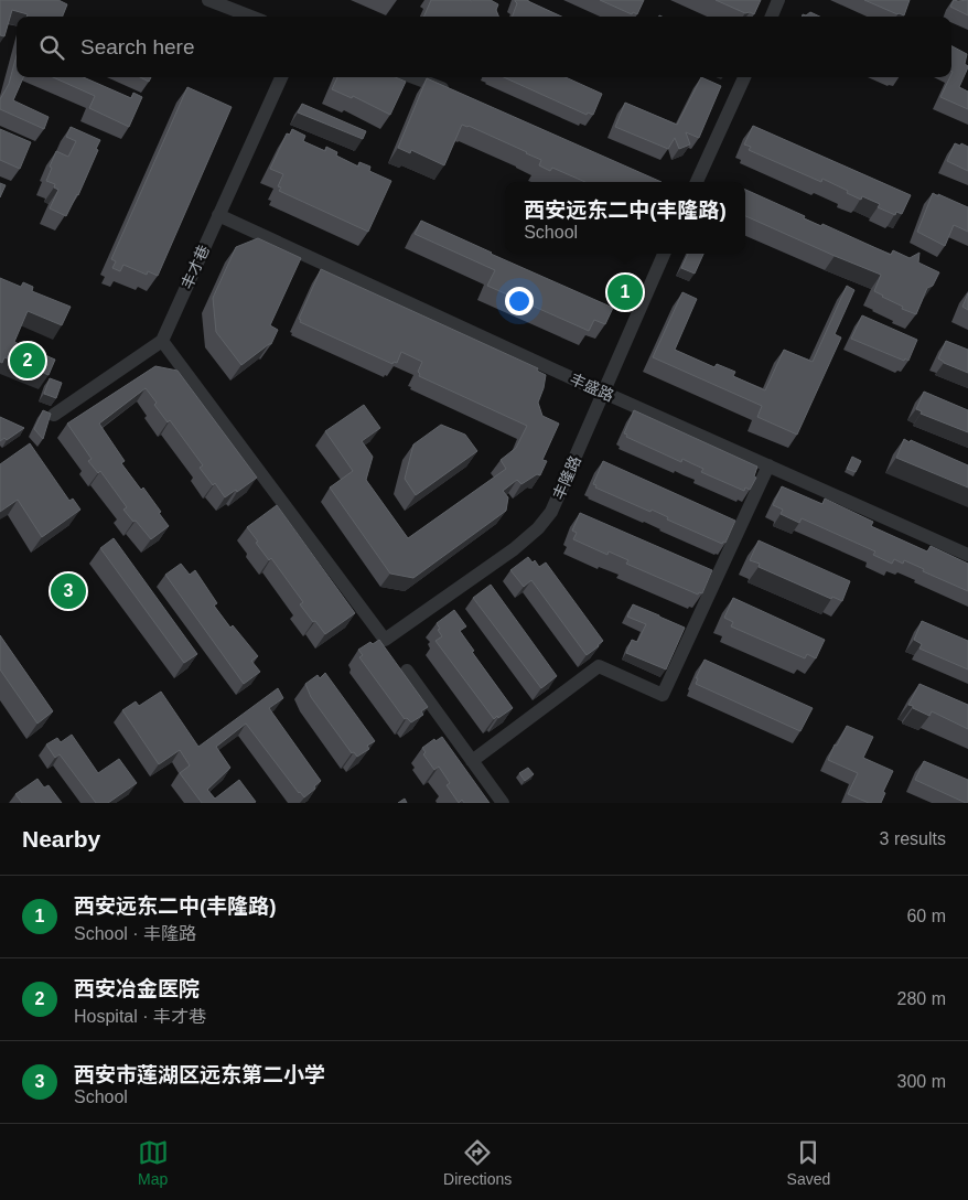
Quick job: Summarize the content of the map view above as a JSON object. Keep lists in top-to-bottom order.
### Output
{
  "streets": {
    "street": ["丰才巷", "丰盛路", "丰隆路"]
  },
  "crossings": [
    ["丰才巷", "丰盛路"],
    ["丰才巷", "丰隆路"],
    ["丰盛路", "丰隆路"]
  ],
  "page": {
    "search": "Search here",
    "popup": ["西安远东二中(丰隆路)", "School"],
    "pins": ["1", "2", "3"],
    "heading": ["Nearby", "3 results"],
    "list": [
      {
        "mark": "1",
        "name": "西安远东二中(丰隆路)",
        "note": "School · 丰隆路",
        "value": "60 m"
      },
      {
        "mark": "2",
        "name": "西安冶金医院",
        "note": "Hospital · 丰才巷",
        "value": "280 m"
      },
      {
        "mark": "3",
        "name": "西安市莲湖区远东第二小学",
        "note": "School",
        "value": "300 m"
      }
    ],
    "nav": ["Map", "Directions", "Saved"]
  }
}
